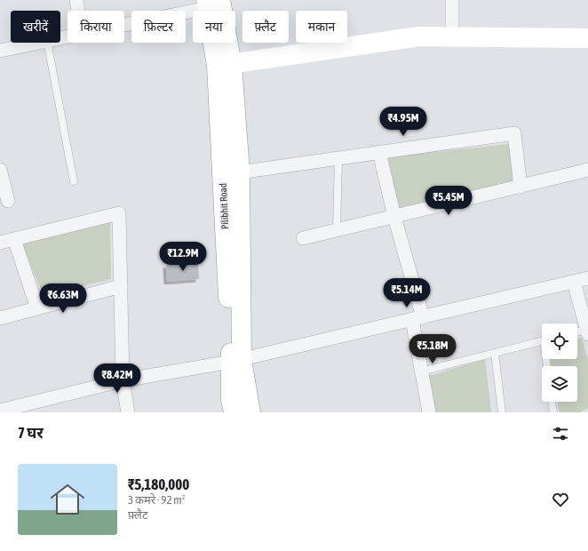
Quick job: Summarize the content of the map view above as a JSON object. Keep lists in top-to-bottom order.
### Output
{
  "streets": {
    "main road": ["Pilibhit Road"]
  },
  "page": {
    "chip": [
      "खरीदें",
      "किराया",
      "फ़िल्टर",
      "नया",
      "फ़्लैट",
      "मकान"
    ],
    "price": [
      "₹4.95M",
      "₹5.45M",
      "₹12.9M",
      "₹5.14M",
      "₹6.63M",
      "₹5.18M",
      "₹8.42M"
    ],
    "heading": "7 घर",
    "list": [
      {
        "name": "₹5,180,000",
        "note": "3 कमरे · 92 m² · फ़्लैट"
      }
    ]
  }
}
